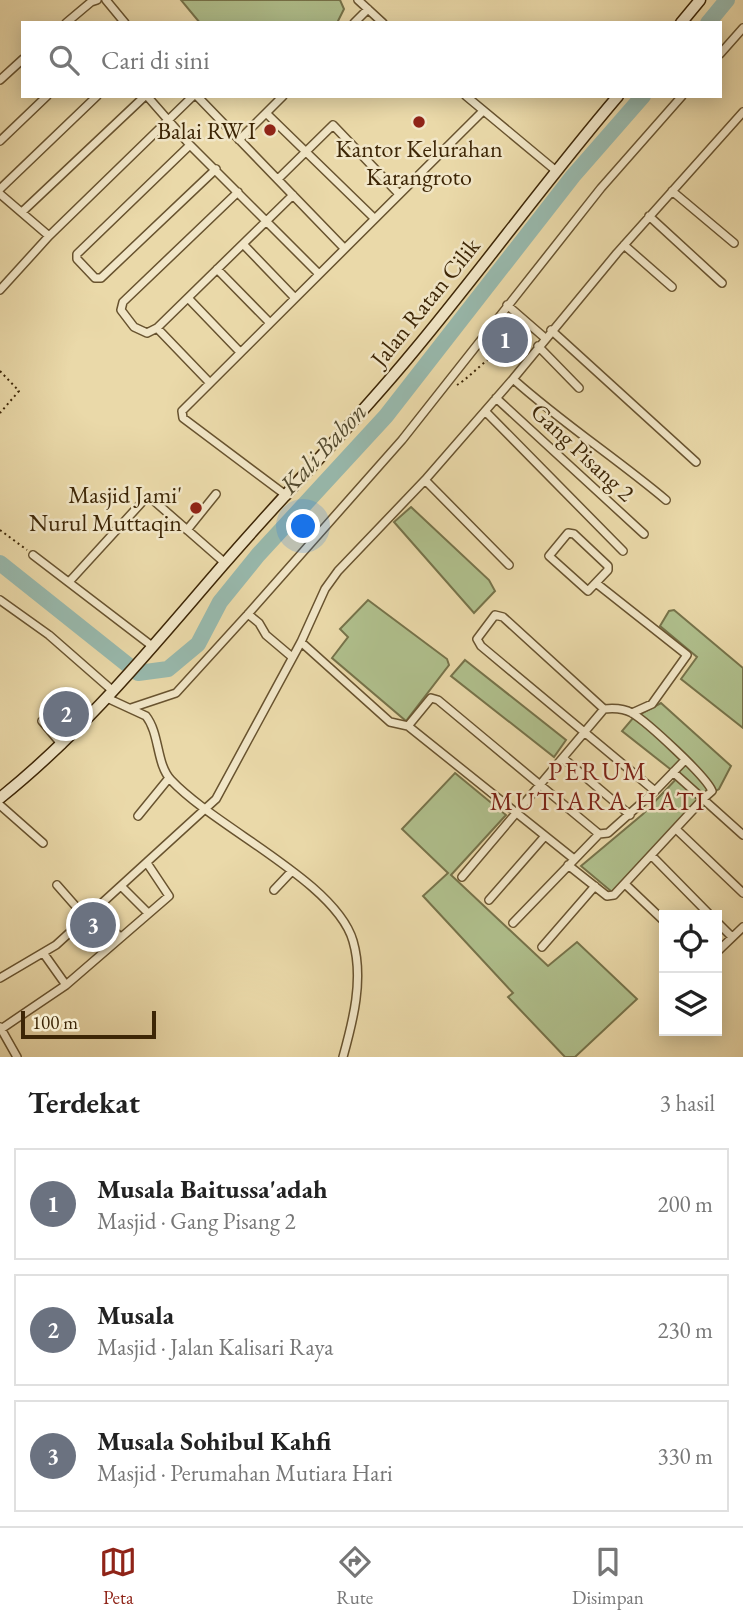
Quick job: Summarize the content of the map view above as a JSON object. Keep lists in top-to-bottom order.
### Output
{
  "streets": {
    "street": ["Jalan Ratan Cilik", "Gang Pisang 2"]
  },
  "districts": ["PERUM MUTIARA HATI"],
  "water": ["Kali Babon"],
  "places": ["Kantor Kelurahan Karangroto", "Balai RW I", "Masjid Jami' Nurul Muttaqin"],
  "scale_bar": "100 m",
  "page": {
    "search": "Cari di sini",
    "pins": ["1", "2", "3"],
    "scale": "100 m",
    "heading": ["Terdekat", "3 hasil"],
    "list": [
      {
        "mark": "1",
        "name": "Musala Baitussa'adah",
        "note": "Masjid · Gang Pisang 2",
        "value": "200 m"
      },
      {
        "mark": "2",
        "name": "Musala",
        "note": "Masjid · Jalan Kalisari Raya",
        "value": "230 m"
      },
      {
        "mark": "3",
        "name": "Musala Sohibul Kahfi",
        "note": "Masjid · Perumahan Mutiara Hari",
        "value": "330 m"
      }
    ],
    "nav": ["Peta", "Rute", "Disimpan"]
  }
}
